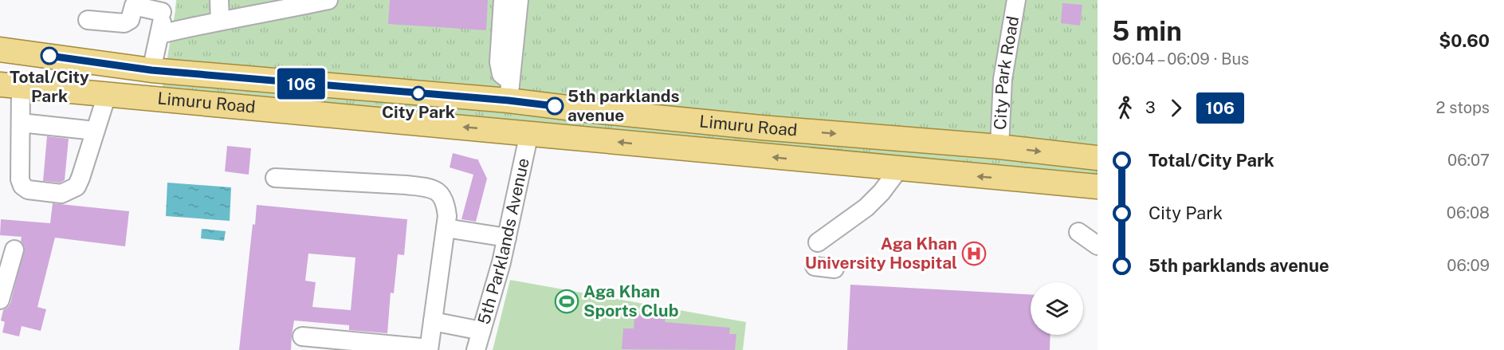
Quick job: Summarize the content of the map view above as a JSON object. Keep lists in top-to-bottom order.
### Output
{
  "streets": {
    "main road": ["Limuru Road"],
    "street": ["City Park Road", "5th Parklands Avenue"]
  },
  "crossings": [
    ["City Park Road", "Limuru Road"],
    ["Limuru Road", "5th Parklands Avenue"]
  ],
  "places": {
    "other": ["Total/City Park", "City Park", "5th parklands avenue"],
    "hospital": ["Aga Khan University Hospital"],
    "sports": ["Aga Khan Sports Club"]
  },
  "lines": ["bus line 106"],
  "page": {
    "on_map": "106",
    "heading": ["5 min", "06:04 – 06:09 · Bus", "$0.60"],
    "legs": ["3", "106", "2 stops"],
    "list": [
      {
        "name": "Total/City Park",
        "value": "06:07"
      },
      {
        "name": "City Park",
        "value": "06:08"
      },
      {
        "name": "5th parklands avenue",
        "value": "06:09"
      }
    ]
  }
}
